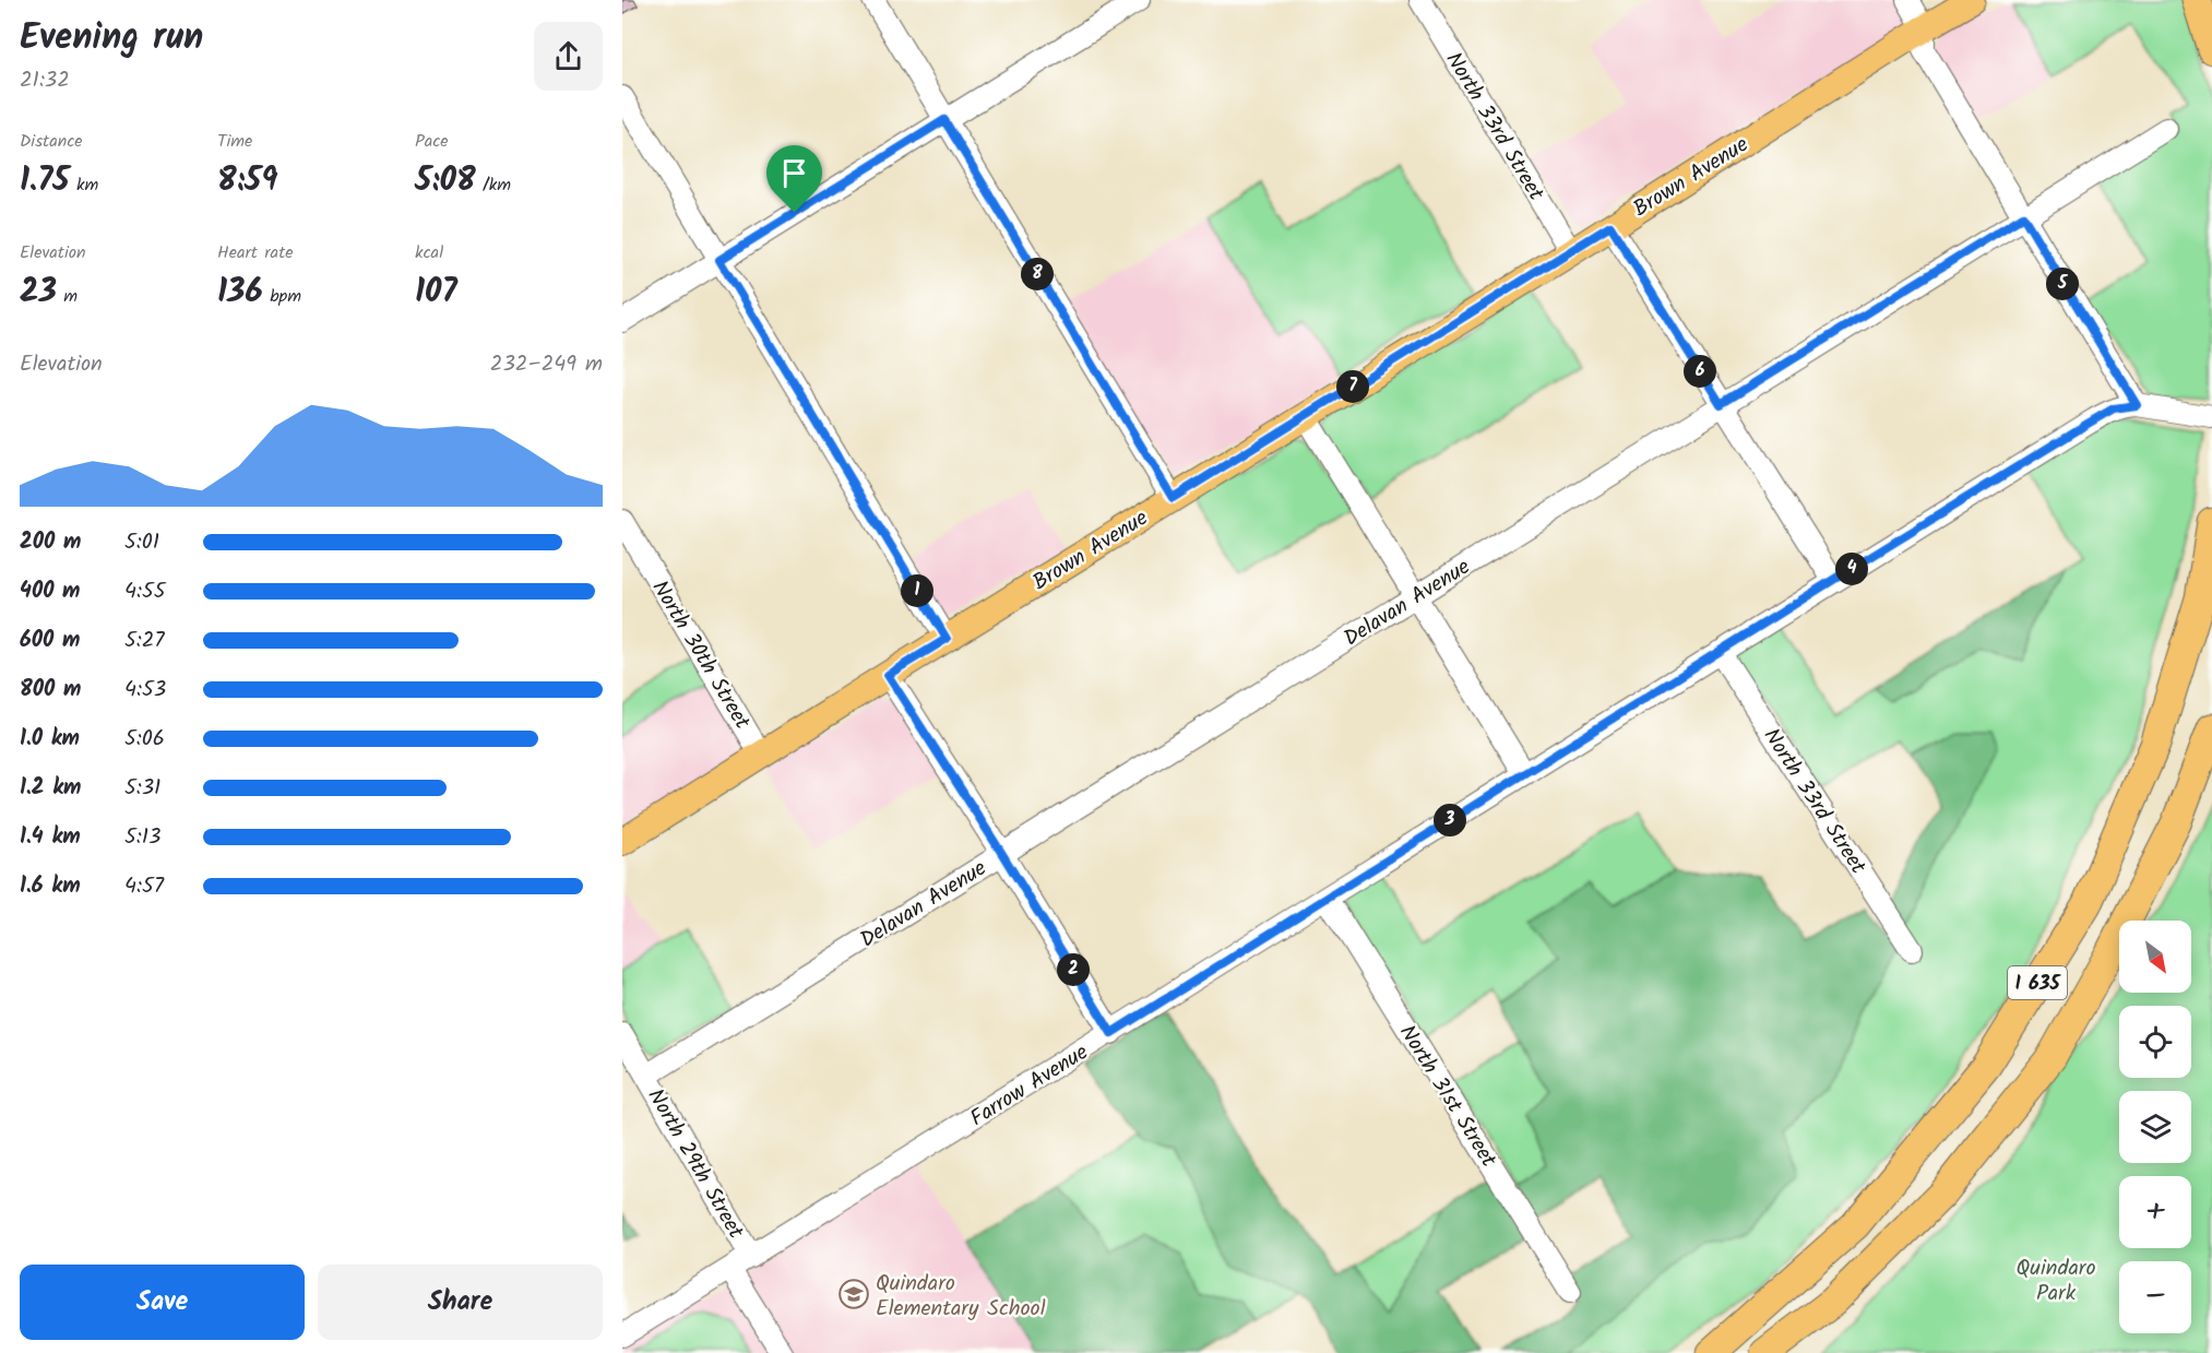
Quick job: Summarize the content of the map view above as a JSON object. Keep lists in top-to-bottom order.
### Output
{
  "streets": {
    "highway": ["I 635"],
    "main road": ["Brown Avenue"],
    "street": [
      "North 33rd Street",
      "Delavan Avenue",
      "North 30th Street",
      "Farrow Avenue",
      "North 31st Street",
      "North 29th Street"
    ]
  },
  "crossings": [
    ["North 33rd Street", "Brown Avenue"],
    ["North 33rd Street", "Farrow Avenue"],
    ["Brown Avenue", "North 30th Street"],
    ["Delavan Avenue", "North 29th Street"],
    ["Farrow Avenue", "North 31st Street"],
    ["Farrow Avenue", "North 29th Street"]
  ],
  "parks": ["Quindaro Park"],
  "places": {
    "school or university": ["Quindaro Elementary School"]
  },
  "north": "bottom right",
  "page": {
    "heading": ["Evening run", "21:32"],
    "stats": [
      ["Distance", "1.75 km"],
      ["Time", "8:59"],
      ["Pace", "5:08 /km"],
      ["Elevation", "23 m"],
      ["Heart rate", "136 bpm"],
      ["kcal", "107"]
    ],
    "pins": [
      "8",
      "5",
      "6",
      "7",
      "4",
      "1",
      "3",
      "2"
    ],
    "chart": ["Elevation", "232–249 m"],
    "list": [
      {
        "name": "200 m",
        "note": "5:01"
      },
      {
        "name": "400 m",
        "note": "4:55"
      },
      {
        "name": "600 m",
        "note": "5:27"
      },
      {
        "name": "800 m",
        "note": "4:53"
      },
      {
        "name": "1.0 km",
        "note": "5:06"
      },
      {
        "name": "1.2 km",
        "note": "5:31"
      },
      {
        "name": "1.4 km",
        "note": "5:13"
      },
      {
        "name": "1.6 km",
        "note": "4:57"
      }
    ],
    "map_buttons": ["+", "−"],
    "buttons": ["Save", "Share"]
  }
}
